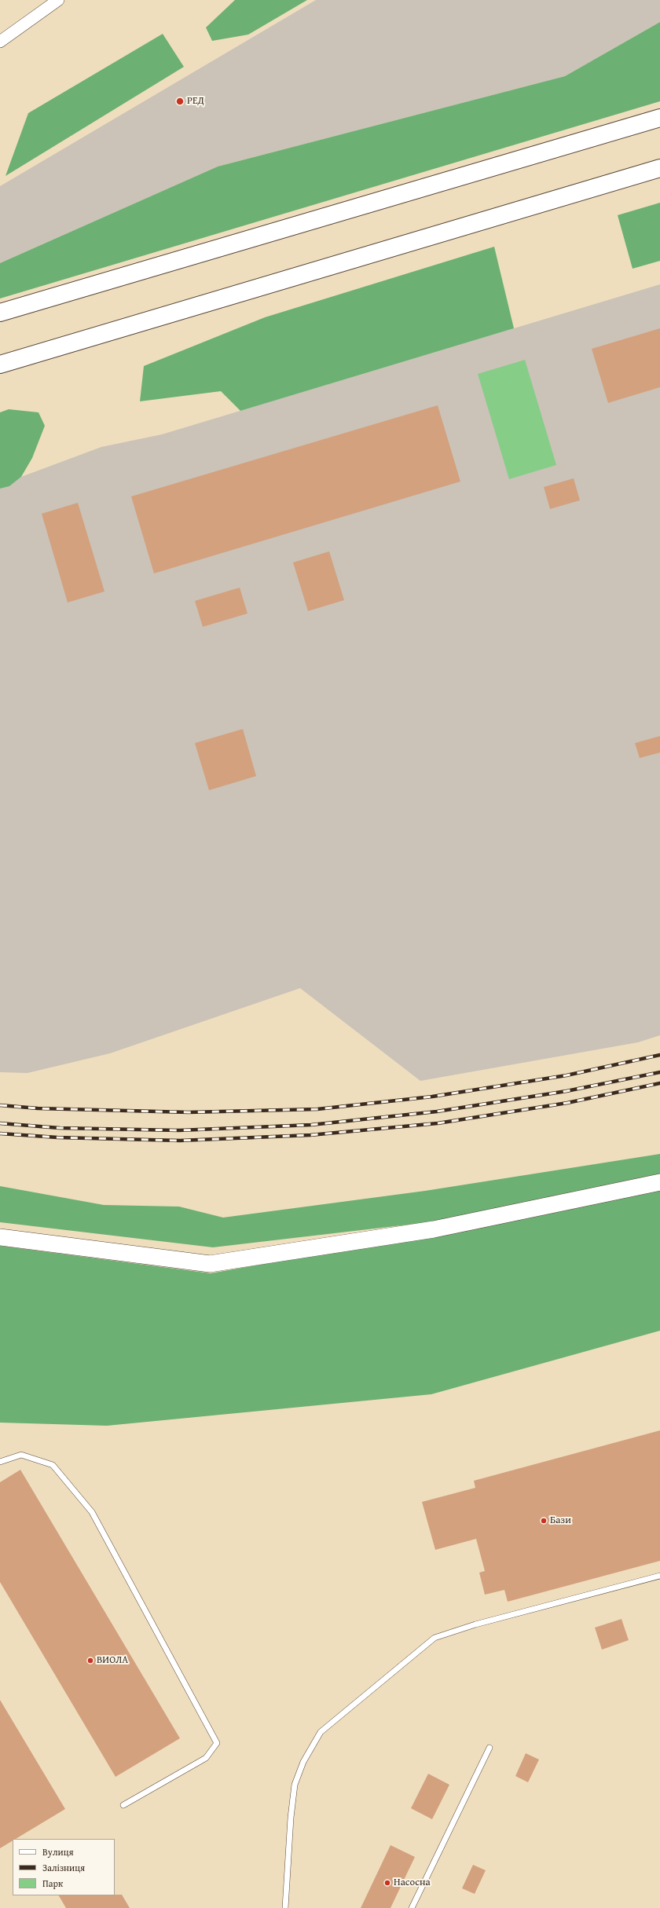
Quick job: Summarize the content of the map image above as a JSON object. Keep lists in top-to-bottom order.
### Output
{
  "places": [
    "РЕД",
    "Бази",
    "ВИОЛА",
    "Насосна"
  ],
  "legend": ["Вулиця", "Залізниця", "Парк"]
}
